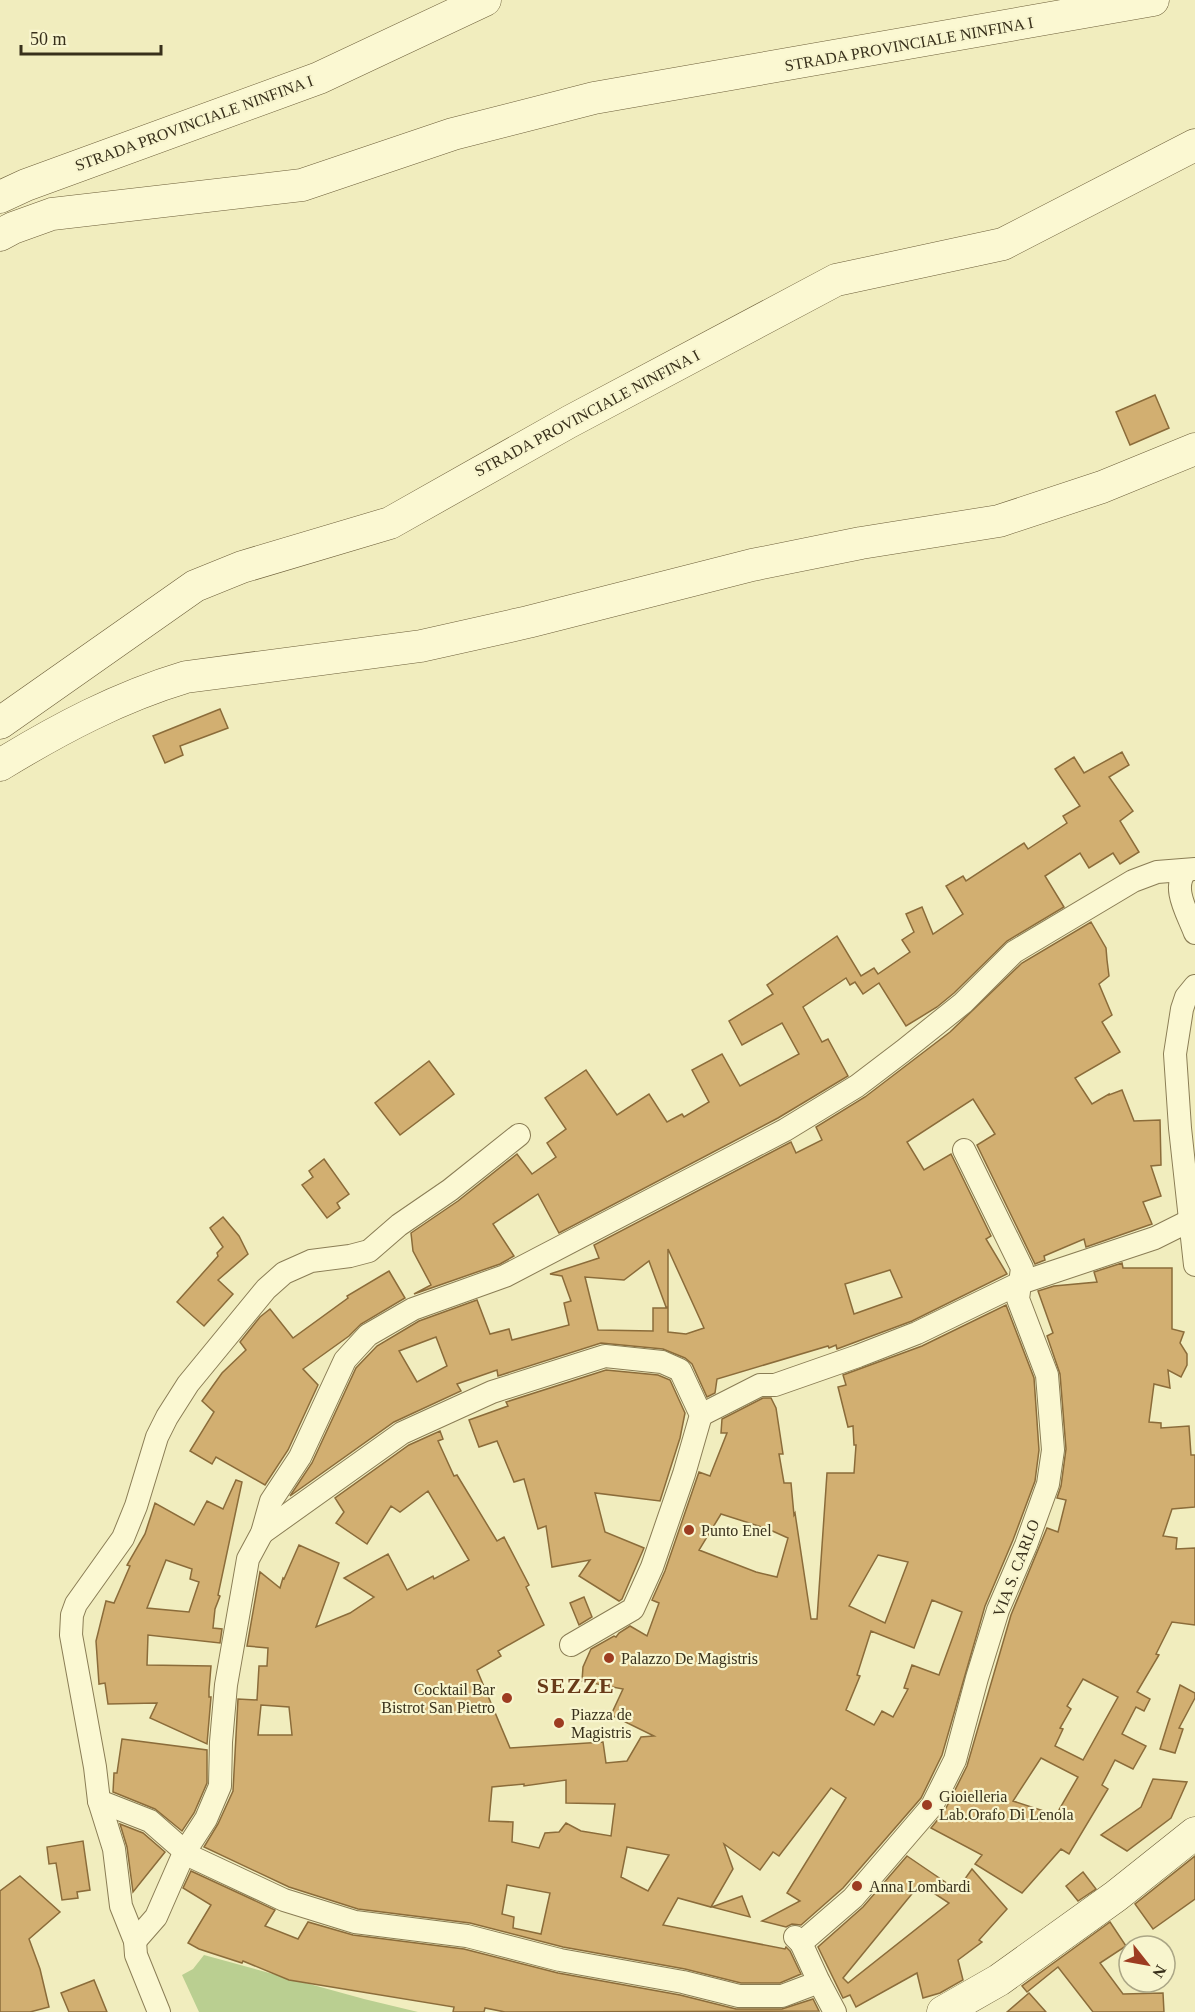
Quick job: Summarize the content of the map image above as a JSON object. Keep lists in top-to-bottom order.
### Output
{
  "streets": {
    "street": ["STRADA PROVINCIALE NINFINA I", "VIA S. CARLO"]
  },
  "districts": ["SEZZE"],
  "places": [
    "Punto Enel",
    "Palazzo De Magistris",
    "Cocktail Bar Bistrot San Pietro",
    "Piazza de Magistris",
    "Gioielleria Lab.Orafo Di Lenola",
    "Anna Lombardi"
  ],
  "scale_bar": "50 m",
  "north": "bottom right"
}
